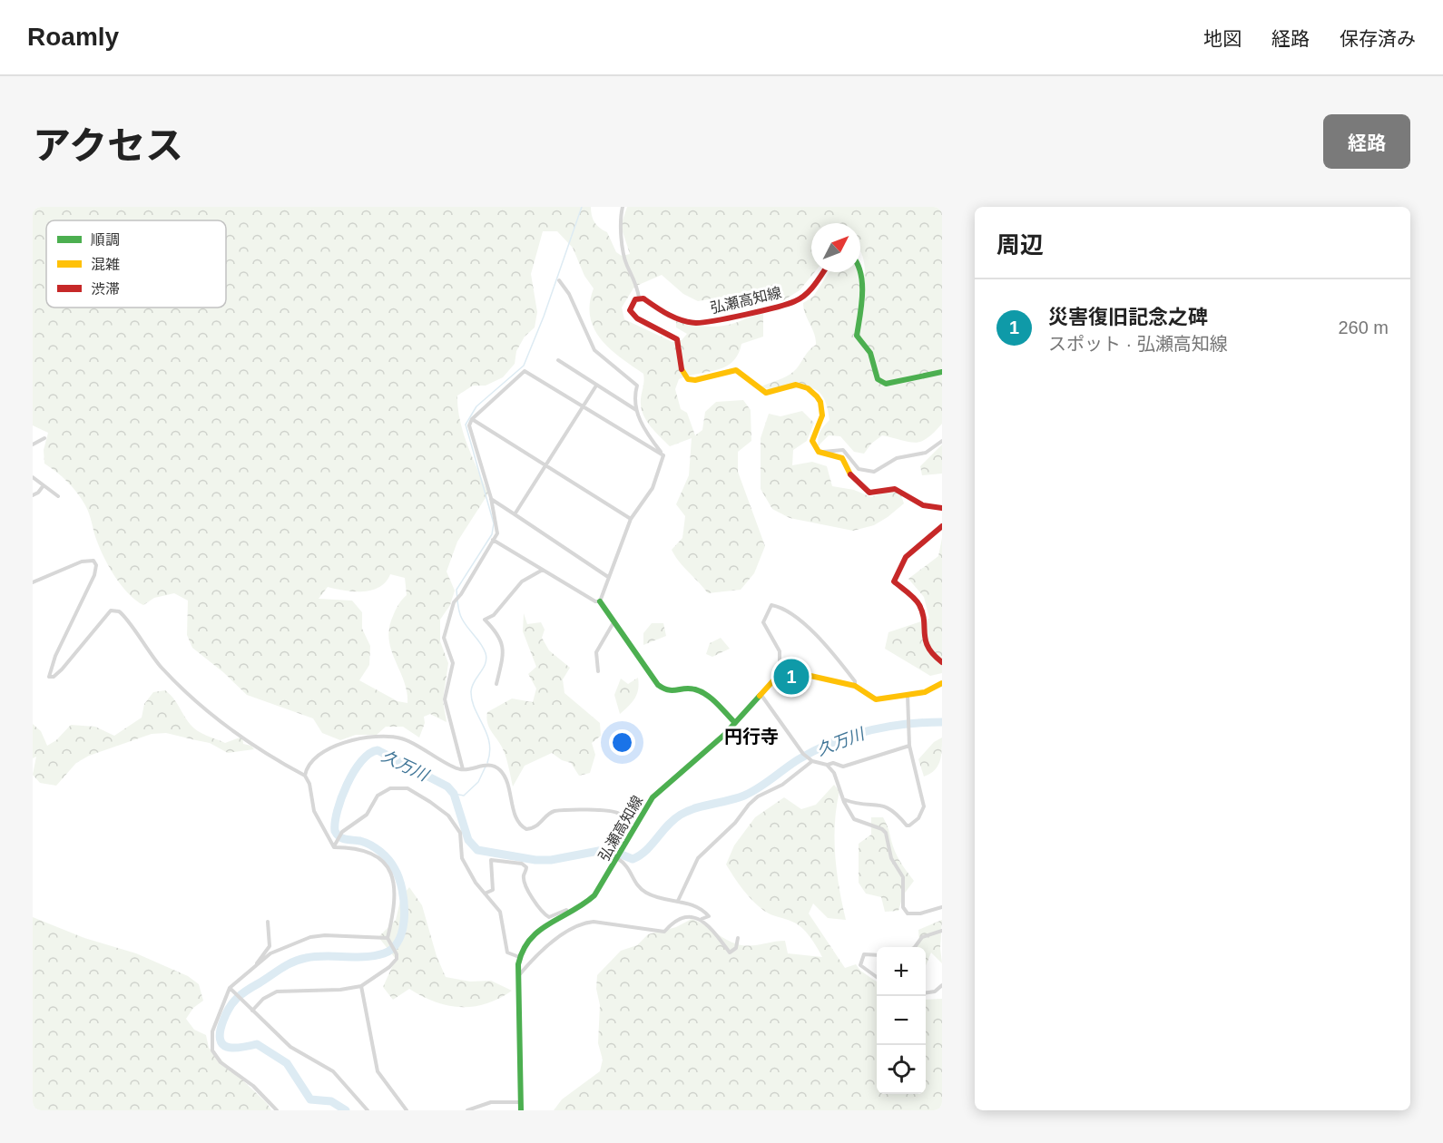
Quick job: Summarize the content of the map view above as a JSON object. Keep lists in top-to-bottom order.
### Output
{
  "streets": {
    "main road": ["弘瀬高知線"]
  },
  "districts": ["円行寺"],
  "water": ["久万川"],
  "legend": ["順調", "混雑", "渋滞"],
  "north": "top right",
  "page": {
    "header": "Roamly",
    "nav": ["地図", "経路", "保存済み"],
    "title": "アクセス",
    "buttons": "経路",
    "heading": "周辺",
    "list": [
      {
        "mark": "1",
        "name": "災害復旧記念之碑",
        "note": "スポット · 弘瀬高知線",
        "value": "260 m"
      }
    ],
    "pins": "1",
    "map_buttons": ["+", "−"]
  }
}
